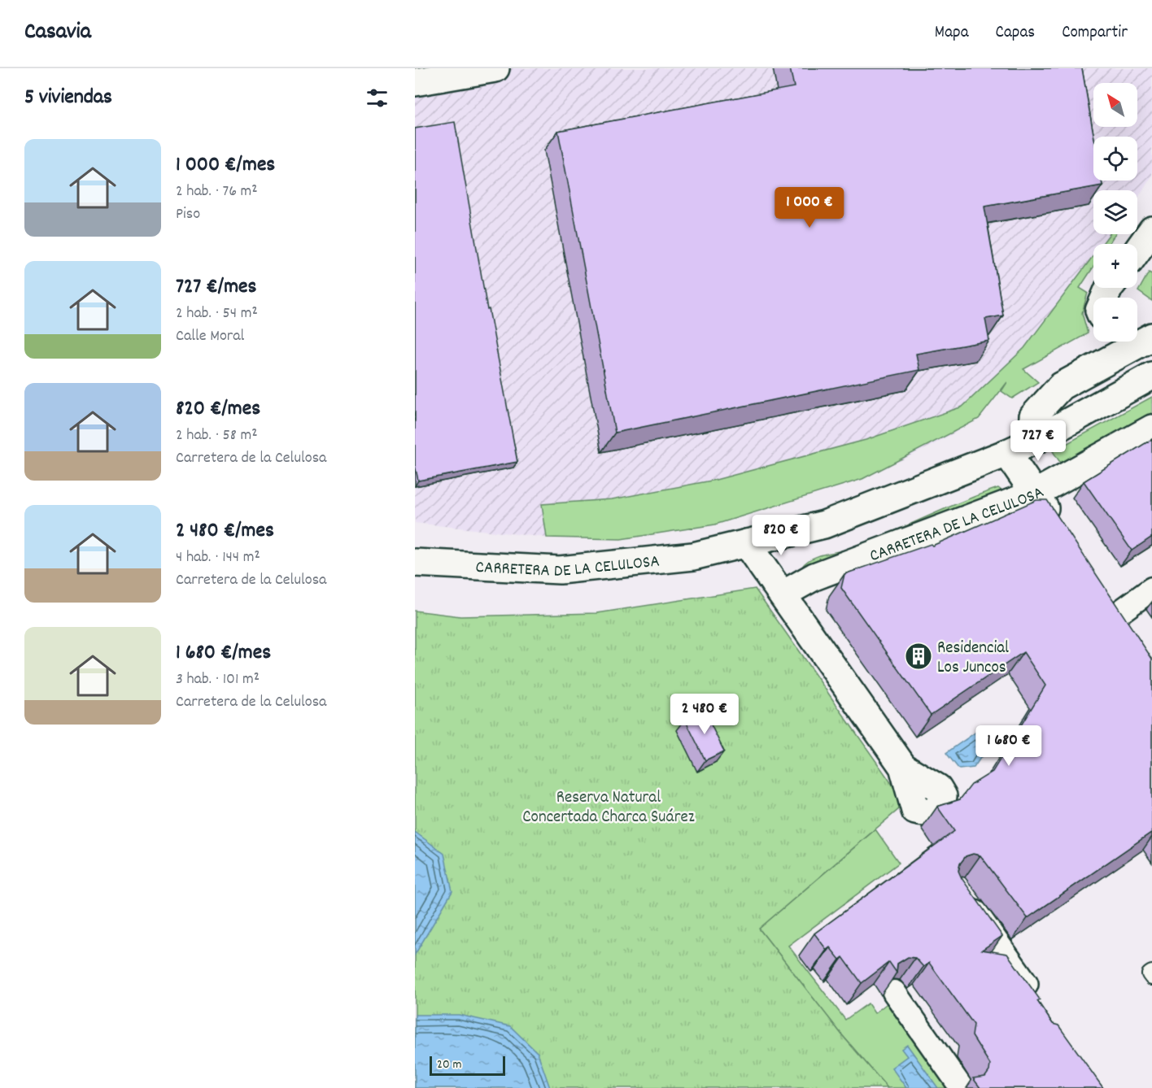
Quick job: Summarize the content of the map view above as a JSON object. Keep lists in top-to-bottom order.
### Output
{
  "streets": {
    "main road": ["CARRETERA DE LA CELULOSA"]
  },
  "parks": ["Reserva Natural Concertada Charca Suárez"],
  "places": {
    "building": ["Residencial Los Juncos"]
  },
  "scale_bar": "20 m",
  "north": "top left",
  "page": {
    "header": "Casavia",
    "nav": ["Mapa", "Capas", "Compartir"],
    "heading": "5 viviendas",
    "map_buttons": ["+", "−"],
    "list": [
      {
        "name": "1 000 €/mes",
        "note": "2 hab. · 76 m² · Piso"
      },
      {
        "name": "727 €/mes",
        "note": "2 hab. · 54 m² · Calle Moral"
      },
      {
        "name": "820 €/mes",
        "note": "2 hab. · 58 m² · Carretera de la Celulosa"
      },
      {
        "name": "2 480 €/mes",
        "note": "4 hab. · 144 m² · Carretera de la Celulosa"
      },
      {
        "name": "1 680 €/mes",
        "note": "3 hab. · 101 m² · Carretera de la Celulosa"
      }
    ],
    "price": [
      "1 000 €",
      "727 €",
      "820 €",
      "2 480 €",
      "1 680 €"
    ],
    "scale": "20 m"
  }
}
